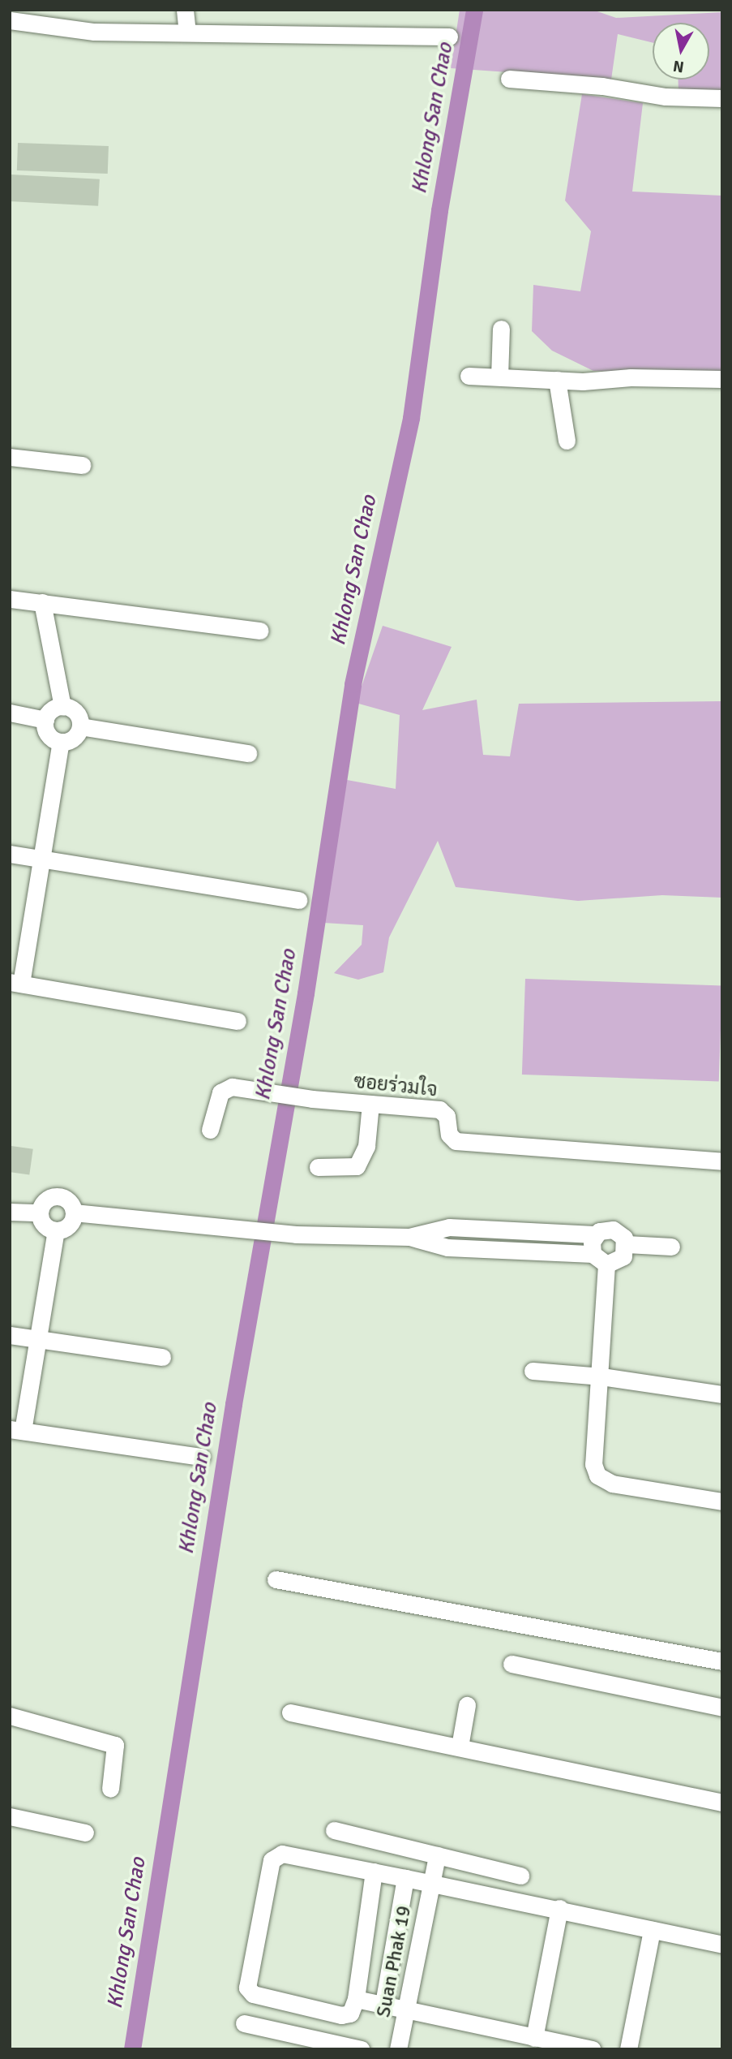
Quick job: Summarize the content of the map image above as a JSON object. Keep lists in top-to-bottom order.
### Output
{
  "streets": {
    "street": ["ซอยร่วมใจ", "Suan Phak 19"]
  },
  "water": ["Khlong San Chao"],
  "north": "bottom"
}
